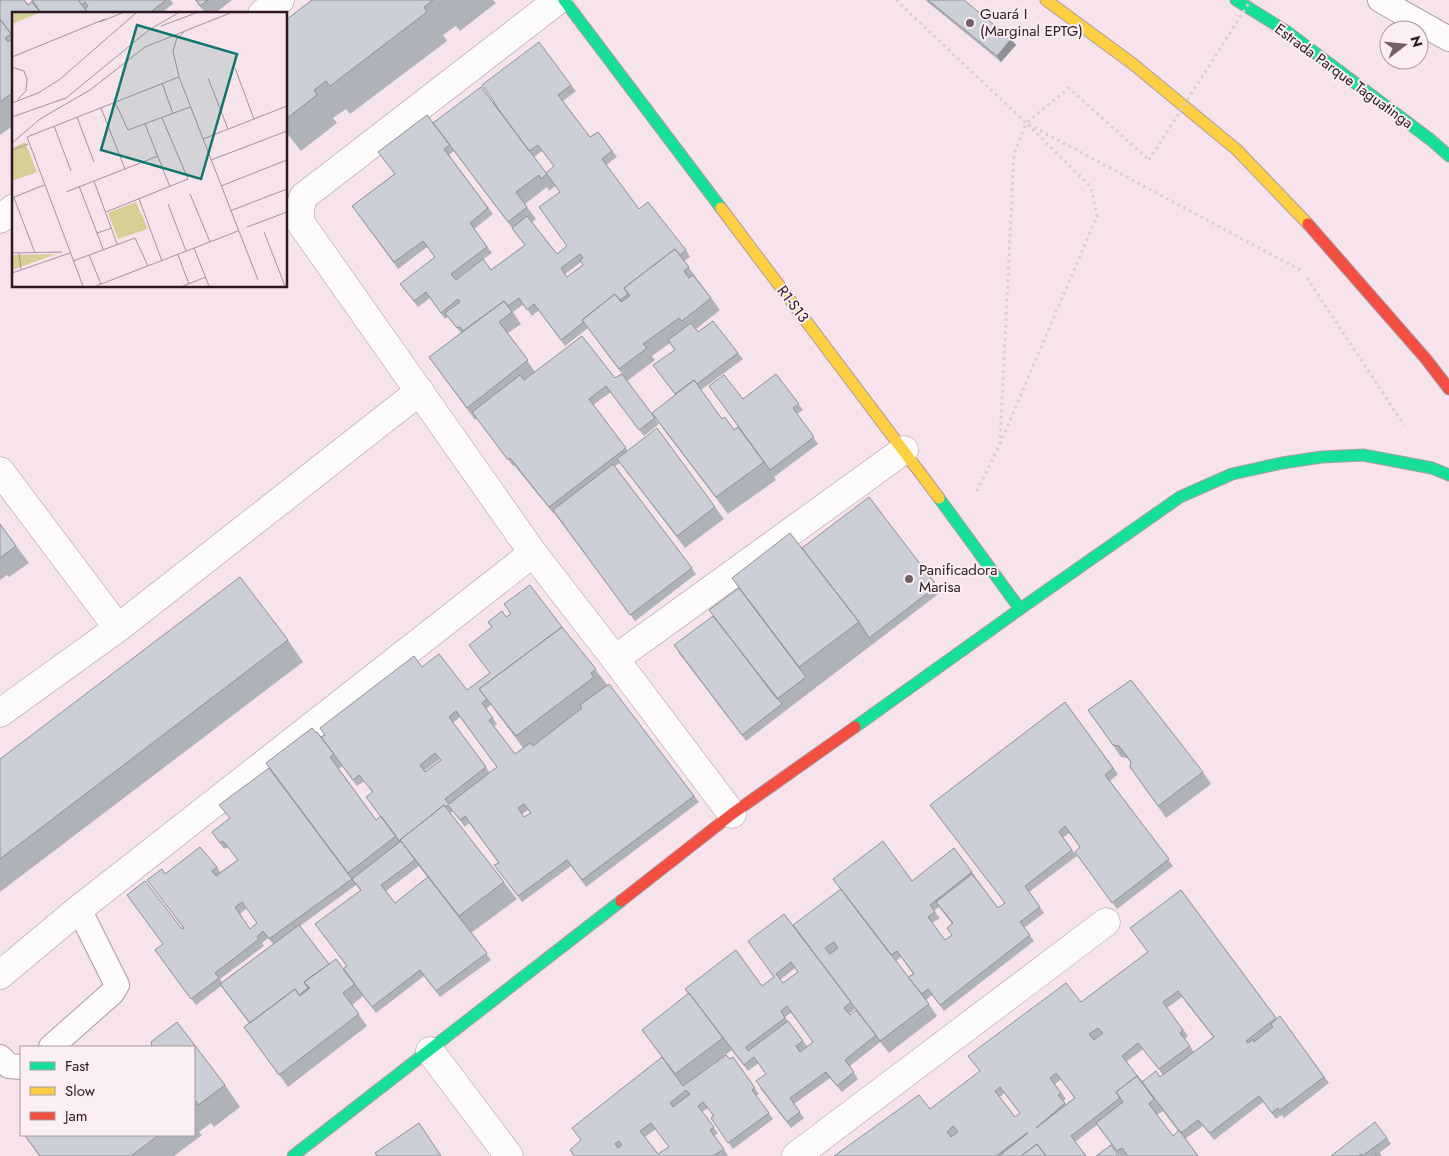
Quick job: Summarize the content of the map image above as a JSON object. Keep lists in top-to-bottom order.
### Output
{
  "streets": {
    "main road": ["Estrada Parque Taguatinga", "R1-S13"]
  },
  "places": ["Guará I (Marginal EPTG)", "Panificadora Marisa"],
  "legend": ["Fast", "Slow", "Jam"],
  "north": "right"
}
